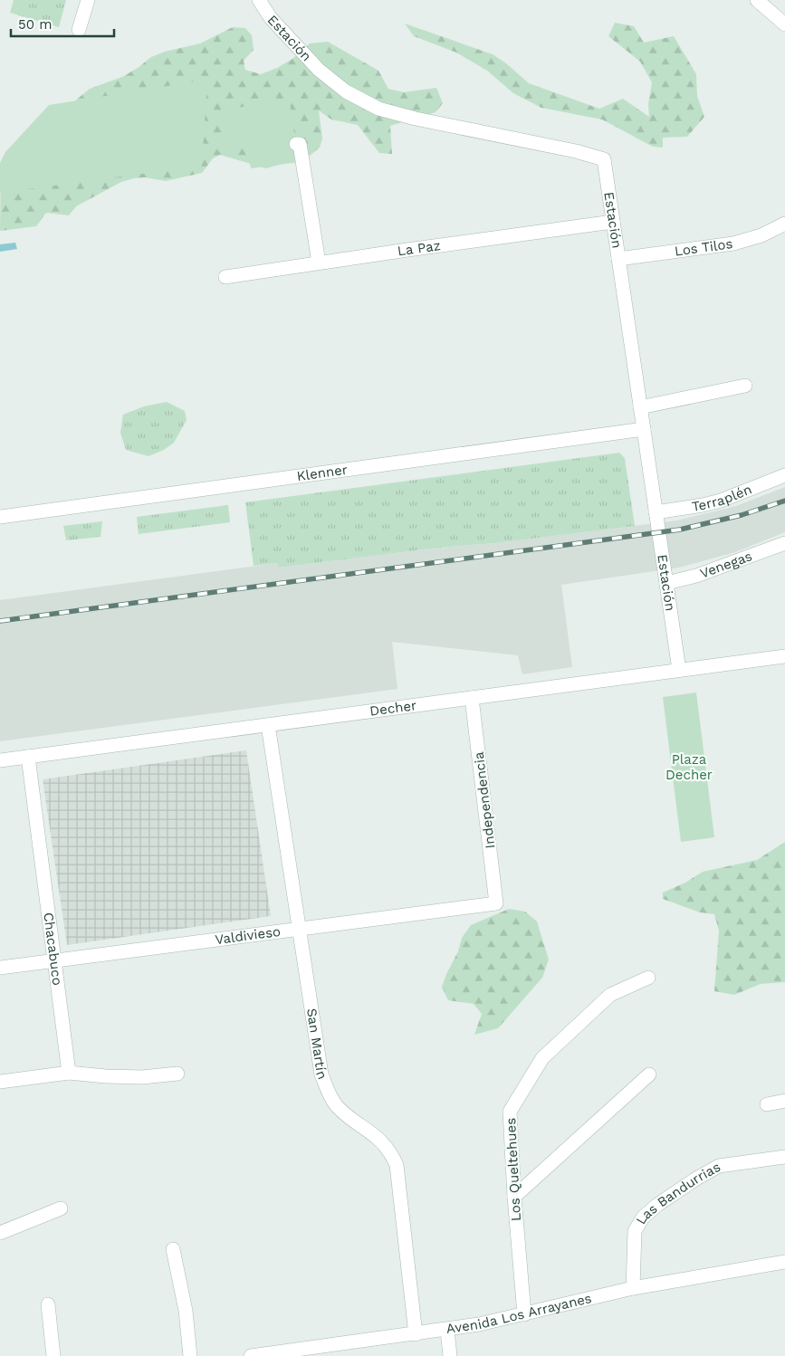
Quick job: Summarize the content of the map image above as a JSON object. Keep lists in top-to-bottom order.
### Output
{
  "streets": {
    "street": [
      "Estación",
      "La Paz",
      "Los Tilos",
      "Klenner",
      "Terraplén",
      "Venegas",
      "Decher",
      "Independencia",
      "Valdivieso",
      "Chacabuco",
      "San Martín",
      "Los Queltehues",
      "Las Bandurrias",
      "Avenida Los Arrayanes"
    ]
  },
  "crossings": [
    ["Estación", "La Paz"],
    ["Estación", "Los Tilos"],
    ["Estación", "Klenner"],
    ["Estación", "Terraplén"],
    ["Estación", "Venegas"],
    ["Estación", "Decher"],
    ["Decher", "Independencia"],
    ["Decher", "Chacabuco"],
    ["Decher", "San Martín"],
    ["Independencia", "Valdivieso"],
    ["Valdivieso", "Chacabuco"],
    ["Valdivieso", "San Martín"],
    ["San Martín", "Avenida Los Arrayanes"],
    ["Los Queltehues", "Avenida Los Arrayanes"],
    ["Las Bandurrias", "Avenida Los Arrayanes"]
  ],
  "parks": ["Plaza Decher"],
  "scale_bar": "50 m"
}
